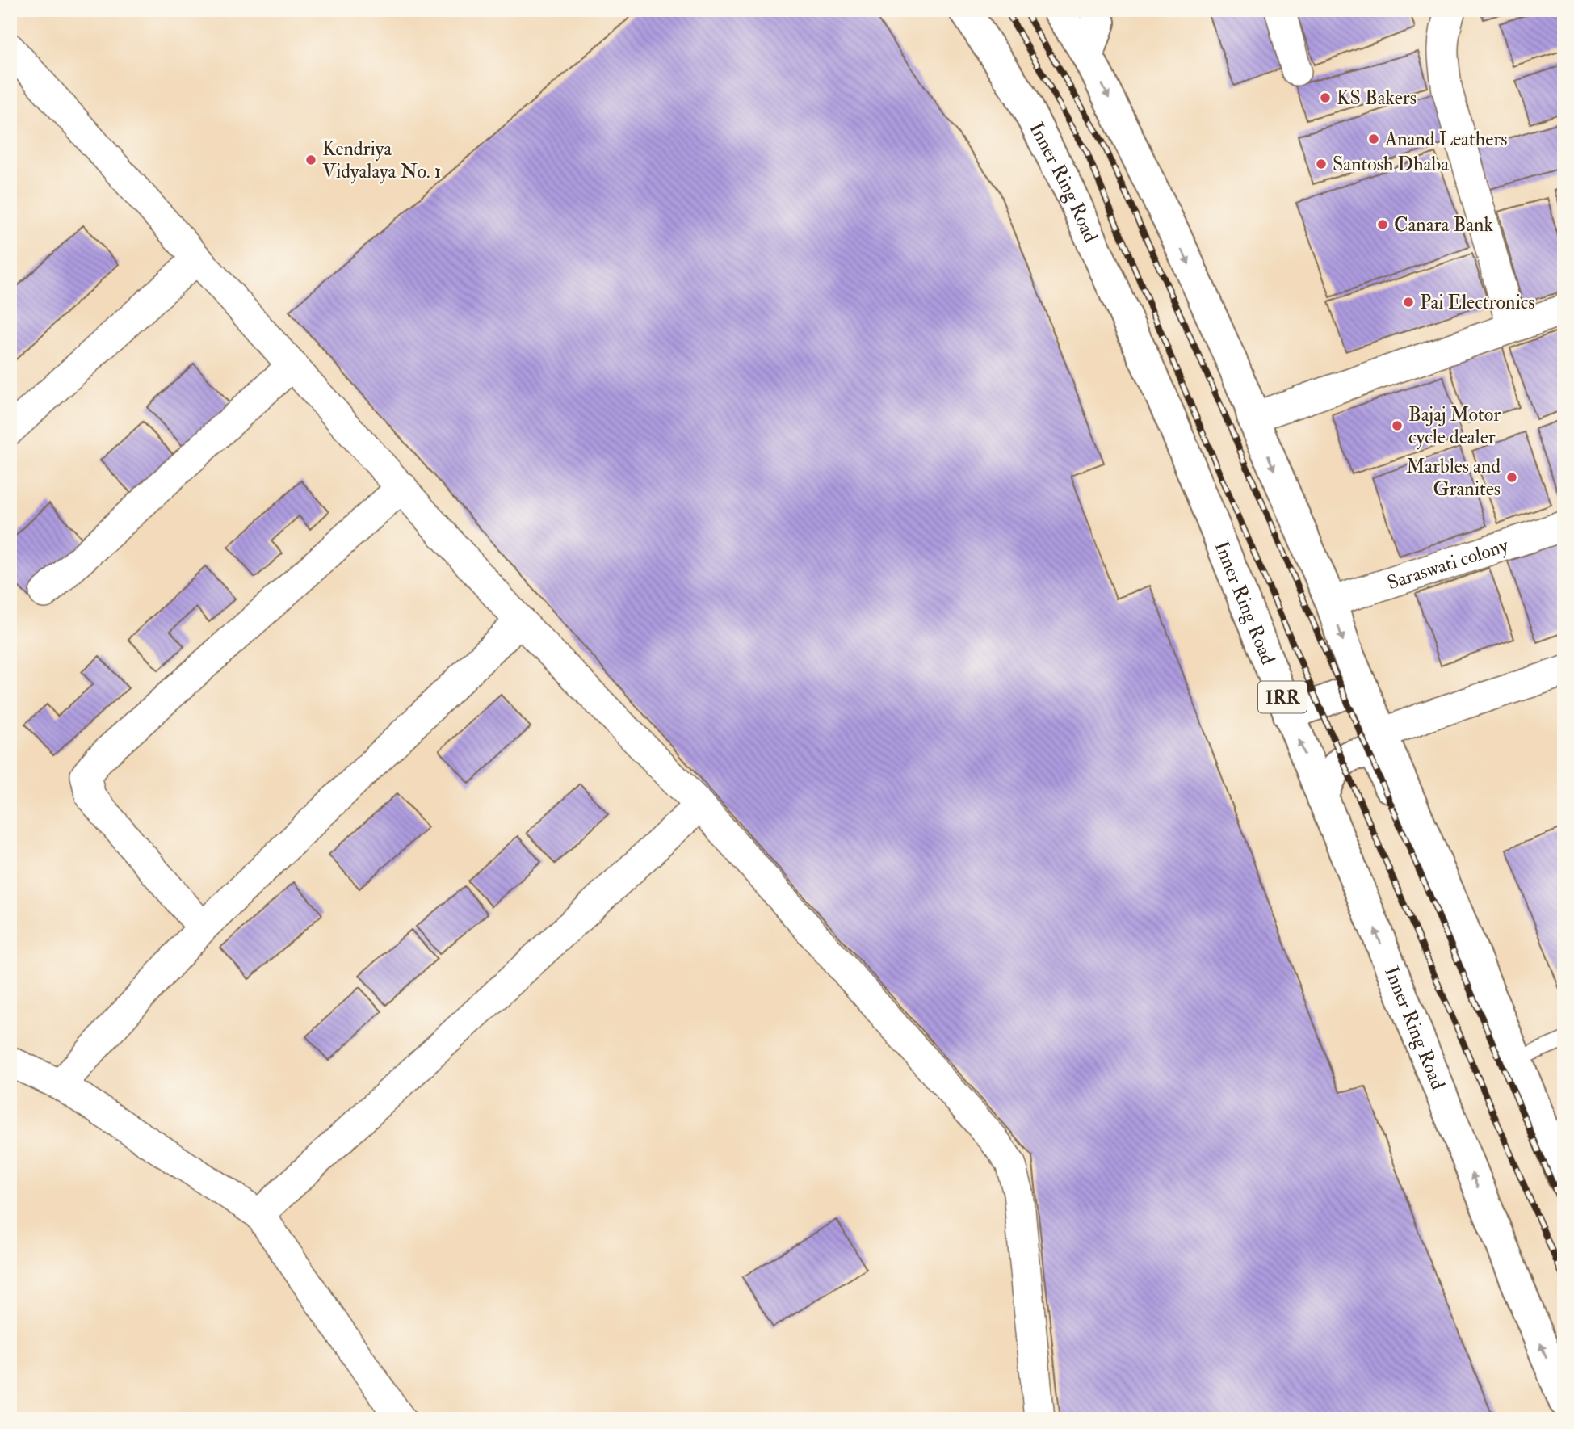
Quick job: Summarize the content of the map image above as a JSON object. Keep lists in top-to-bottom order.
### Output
{
  "streets": {
    "main road": ["Inner Ring Road", "IRR"],
    "street": ["Saraswati colony"]
  },
  "places": [
    "KS Bakers",
    "Anand Leathers",
    "Kendriya Vidyalaya No. 1",
    "Santosh Dhaba",
    "Canara Bank",
    "Pai Electronics",
    "Bajaj Motor cycle dealer",
    "Marbles and Granites"
  ]
}
